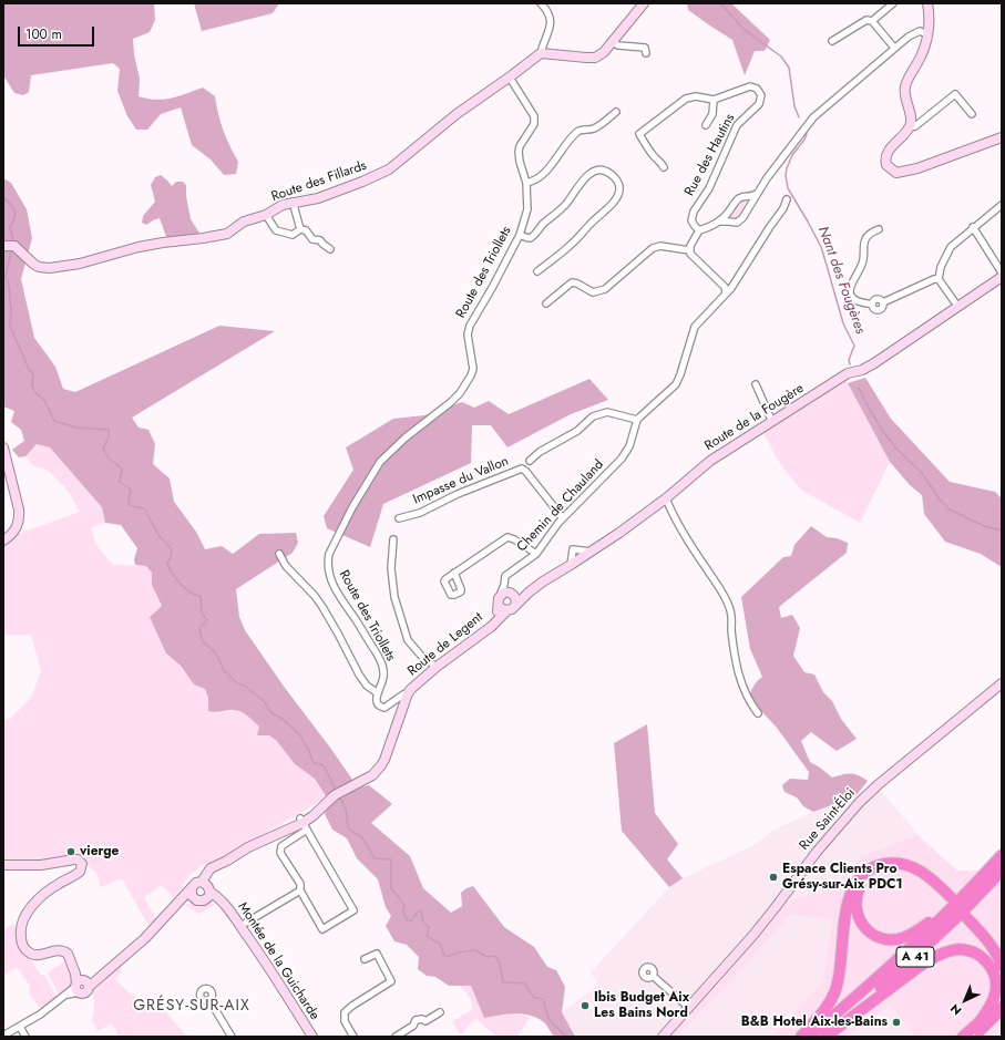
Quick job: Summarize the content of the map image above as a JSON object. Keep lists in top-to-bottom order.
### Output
{
  "streets": {
    "highway": ["A 41"],
    "street": [
      "Rue des Hautins",
      "Route des Fillards",
      "Route des Triollets",
      "Route de la Fougère",
      "Impasse du Vallon",
      "Chemin de Chauland",
      "Route de Legent",
      "Rue Saint-Éloi",
      "Montée de la Guicharde"
    ]
  },
  "crossings": [
    ["Route des Fillards", "Route des Triollets"],
    ["Route de la Fougère", "Chemin de Chauland"],
    ["Route de la Fougère", "Route de Legent"],
    ["Impasse du Vallon", "Chemin de Chauland"],
    ["Chemin de Chauland", "Route de Legent"],
    ["Route de Legent", "Montée de la Guicharde"]
  ],
  "districts": ["GRÉSY-SUR-AIX"],
  "water": ["Nant des Fougères"],
  "places": [
    "vierge",
    "Espace Clients Pro Grésy-sur-Aix PDC1",
    "Ibis Budget Aix Les Bains Nord",
    "B&B Hotel Aix-les-Bains"
  ],
  "scale_bar": "100 m",
  "north": "bottom left"
}
